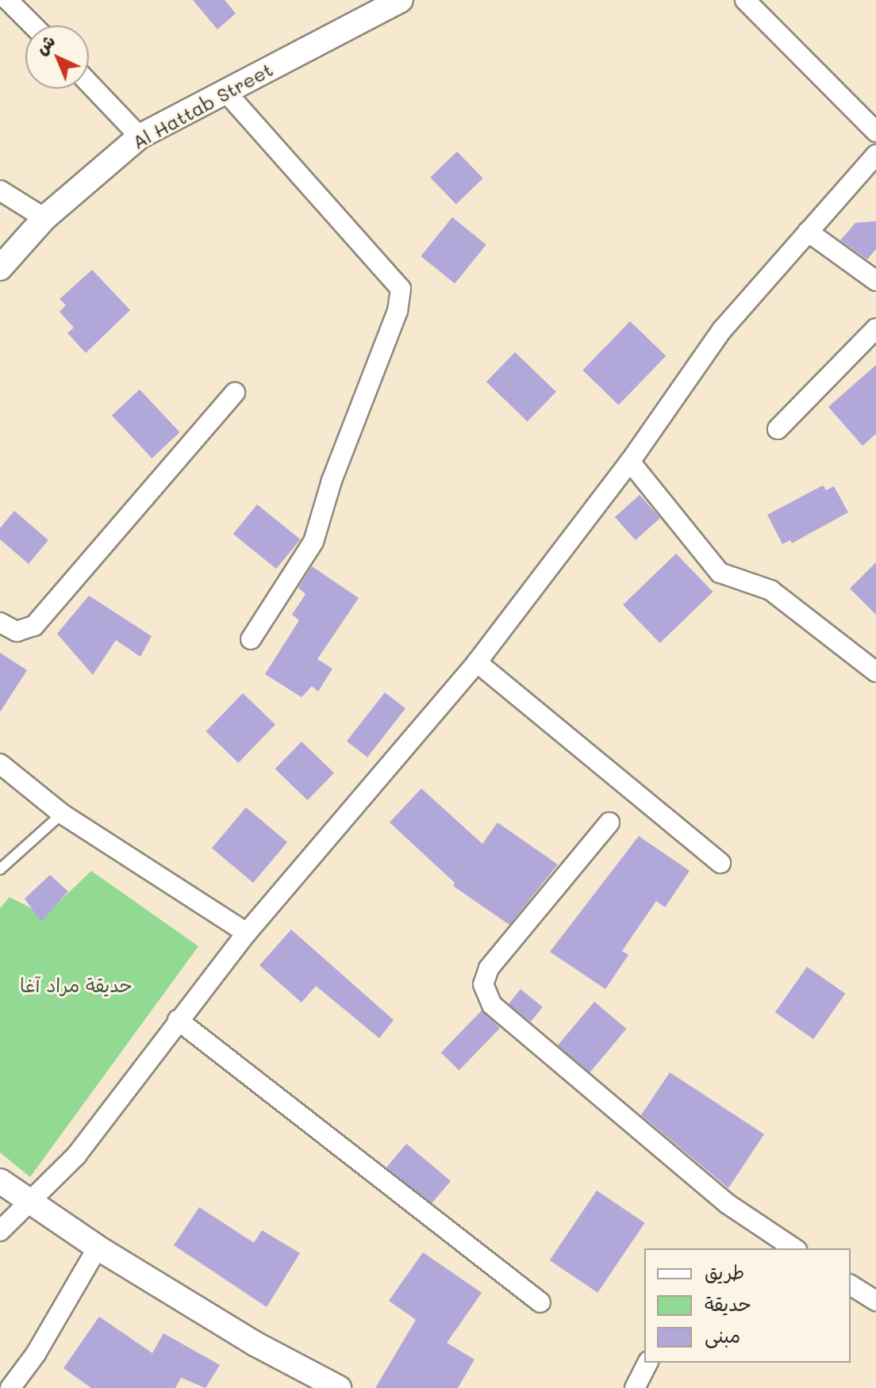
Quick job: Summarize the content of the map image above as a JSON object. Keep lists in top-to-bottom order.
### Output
{
  "streets": {
    "street": ["Al Hattab Street"]
  },
  "parks": ["حديقة مراد آغا"],
  "legend": ["طريق", "حديقة", "مبنى"],
  "north": "top left"
}
